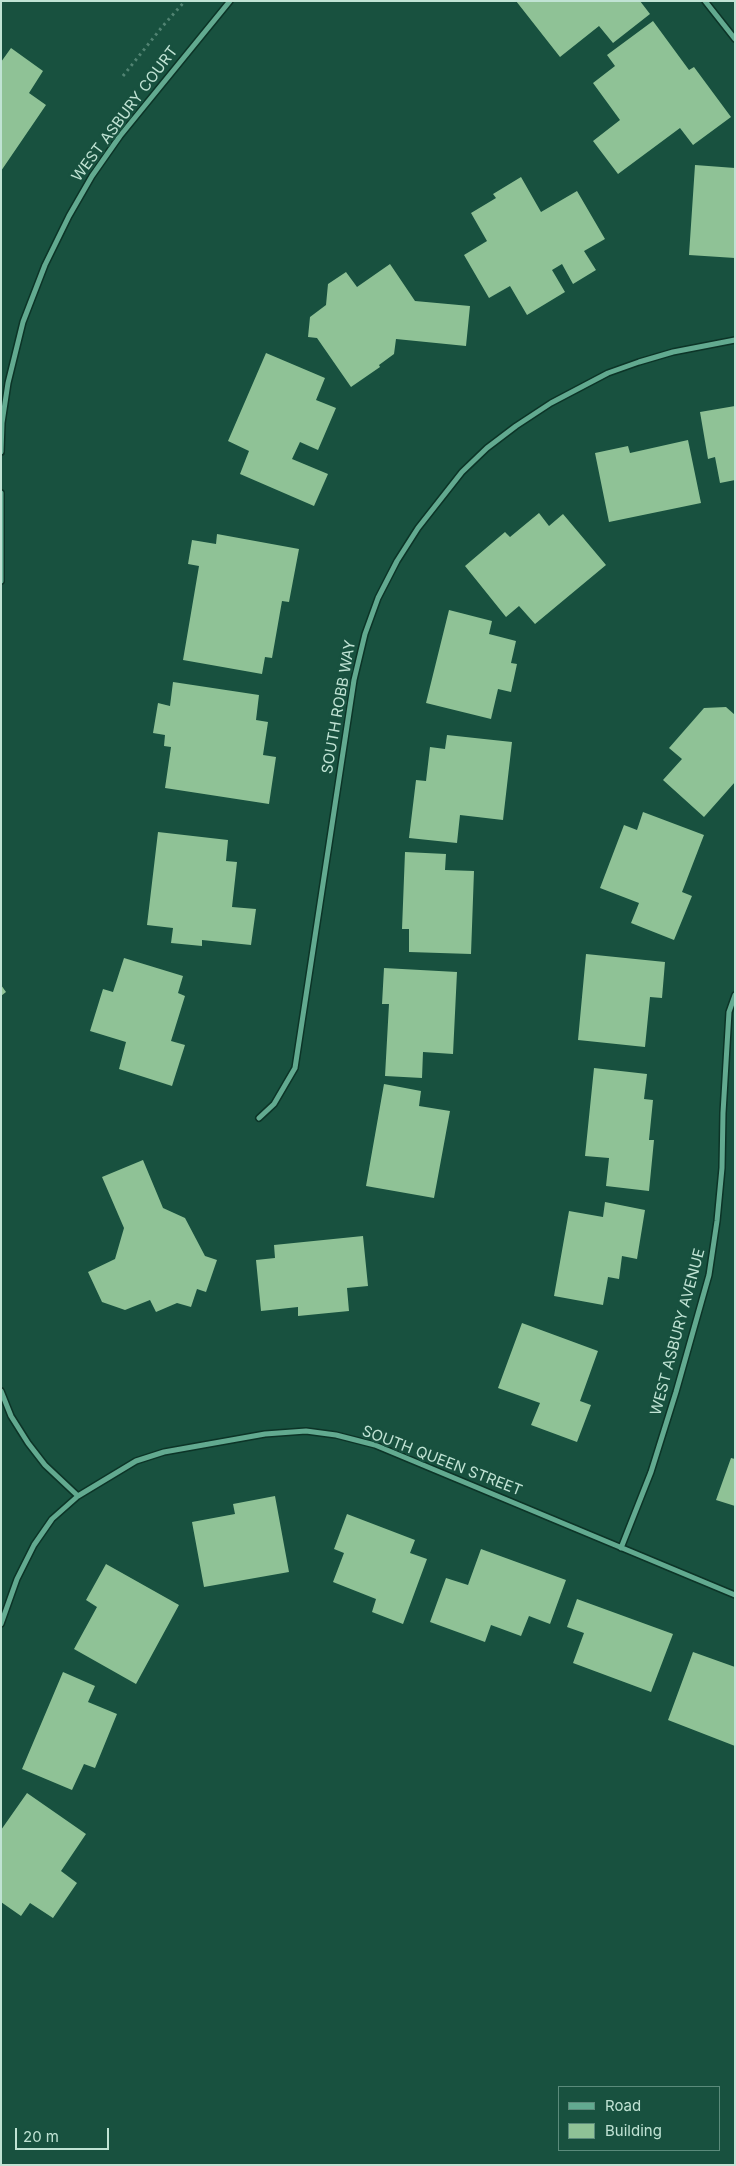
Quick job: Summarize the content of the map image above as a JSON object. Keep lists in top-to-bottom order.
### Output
{
  "streets": {
    "street": [
      "WEST ASBURY COURT",
      "SOUTH ROBB WAY",
      "WEST ASBURY AVENUE",
      "SOUTH QUEEN STREET"
    ]
  },
  "crossings": [
    ["WEST ASBURY AVENUE", "SOUTH QUEEN STREET"]
  ],
  "legend": ["Road", "Building"],
  "scale_bar": "20 m"
}
